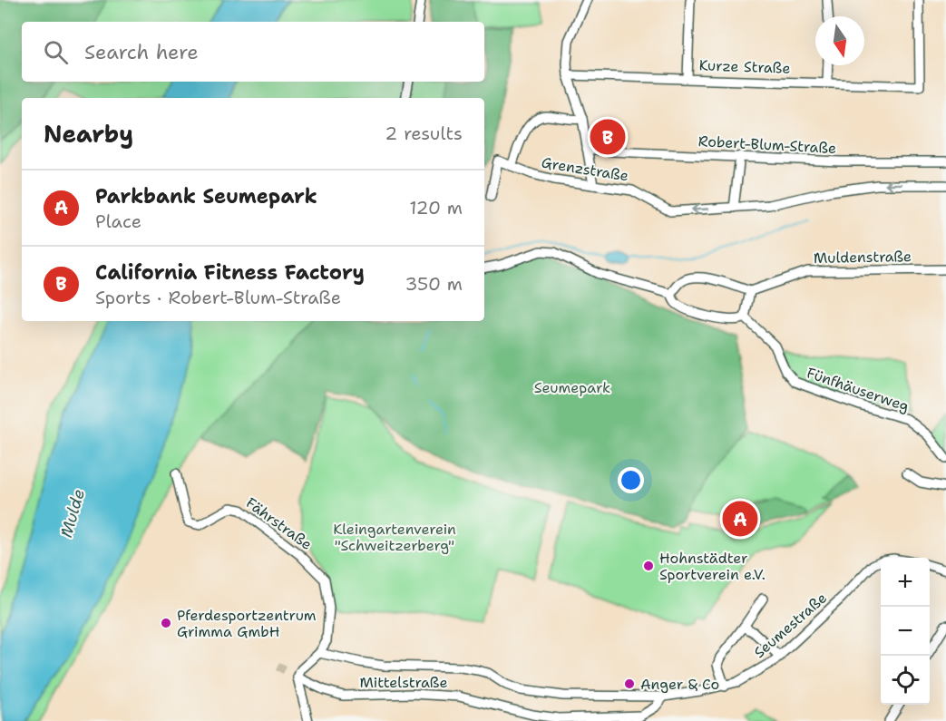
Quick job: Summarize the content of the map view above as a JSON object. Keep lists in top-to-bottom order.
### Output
{
  "streets": {
    "street": [
      "Kurze Straße",
      "Robert-Blum-Straße",
      "Grenzstraße",
      "Muldenstraße",
      "Fünfhäuserweg",
      "Fährstraße",
      "Seumestraße",
      "Mittelstraße"
    ]
  },
  "crossings": [
    ["Fährstraße", "Seumestraße"]
  ],
  "one_way": ["Grenzstraße"],
  "water": ["Mulde"],
  "parks": ["Seumepark", "Kleingartenverein \"Schweitzerberg\""],
  "places": ["Hohnstädter Sportverein e.V.", "Pferdesportzentrum Grimma GmbH", "Anger & Co"],
  "north": "bottom",
  "page": {
    "search": "Search here",
    "heading": ["Nearby", "2 results"],
    "pins": ["B", "A"],
    "list": [
      {
        "mark": "A",
        "name": "Parkbank Seumepark",
        "note": "Place",
        "value": "120 m"
      },
      {
        "mark": "B",
        "name": "California Fitness Factory",
        "note": "Sports · Robert-Blum-Straße",
        "value": "350 m"
      }
    ],
    "map_buttons": ["+", "−"]
  }
}
